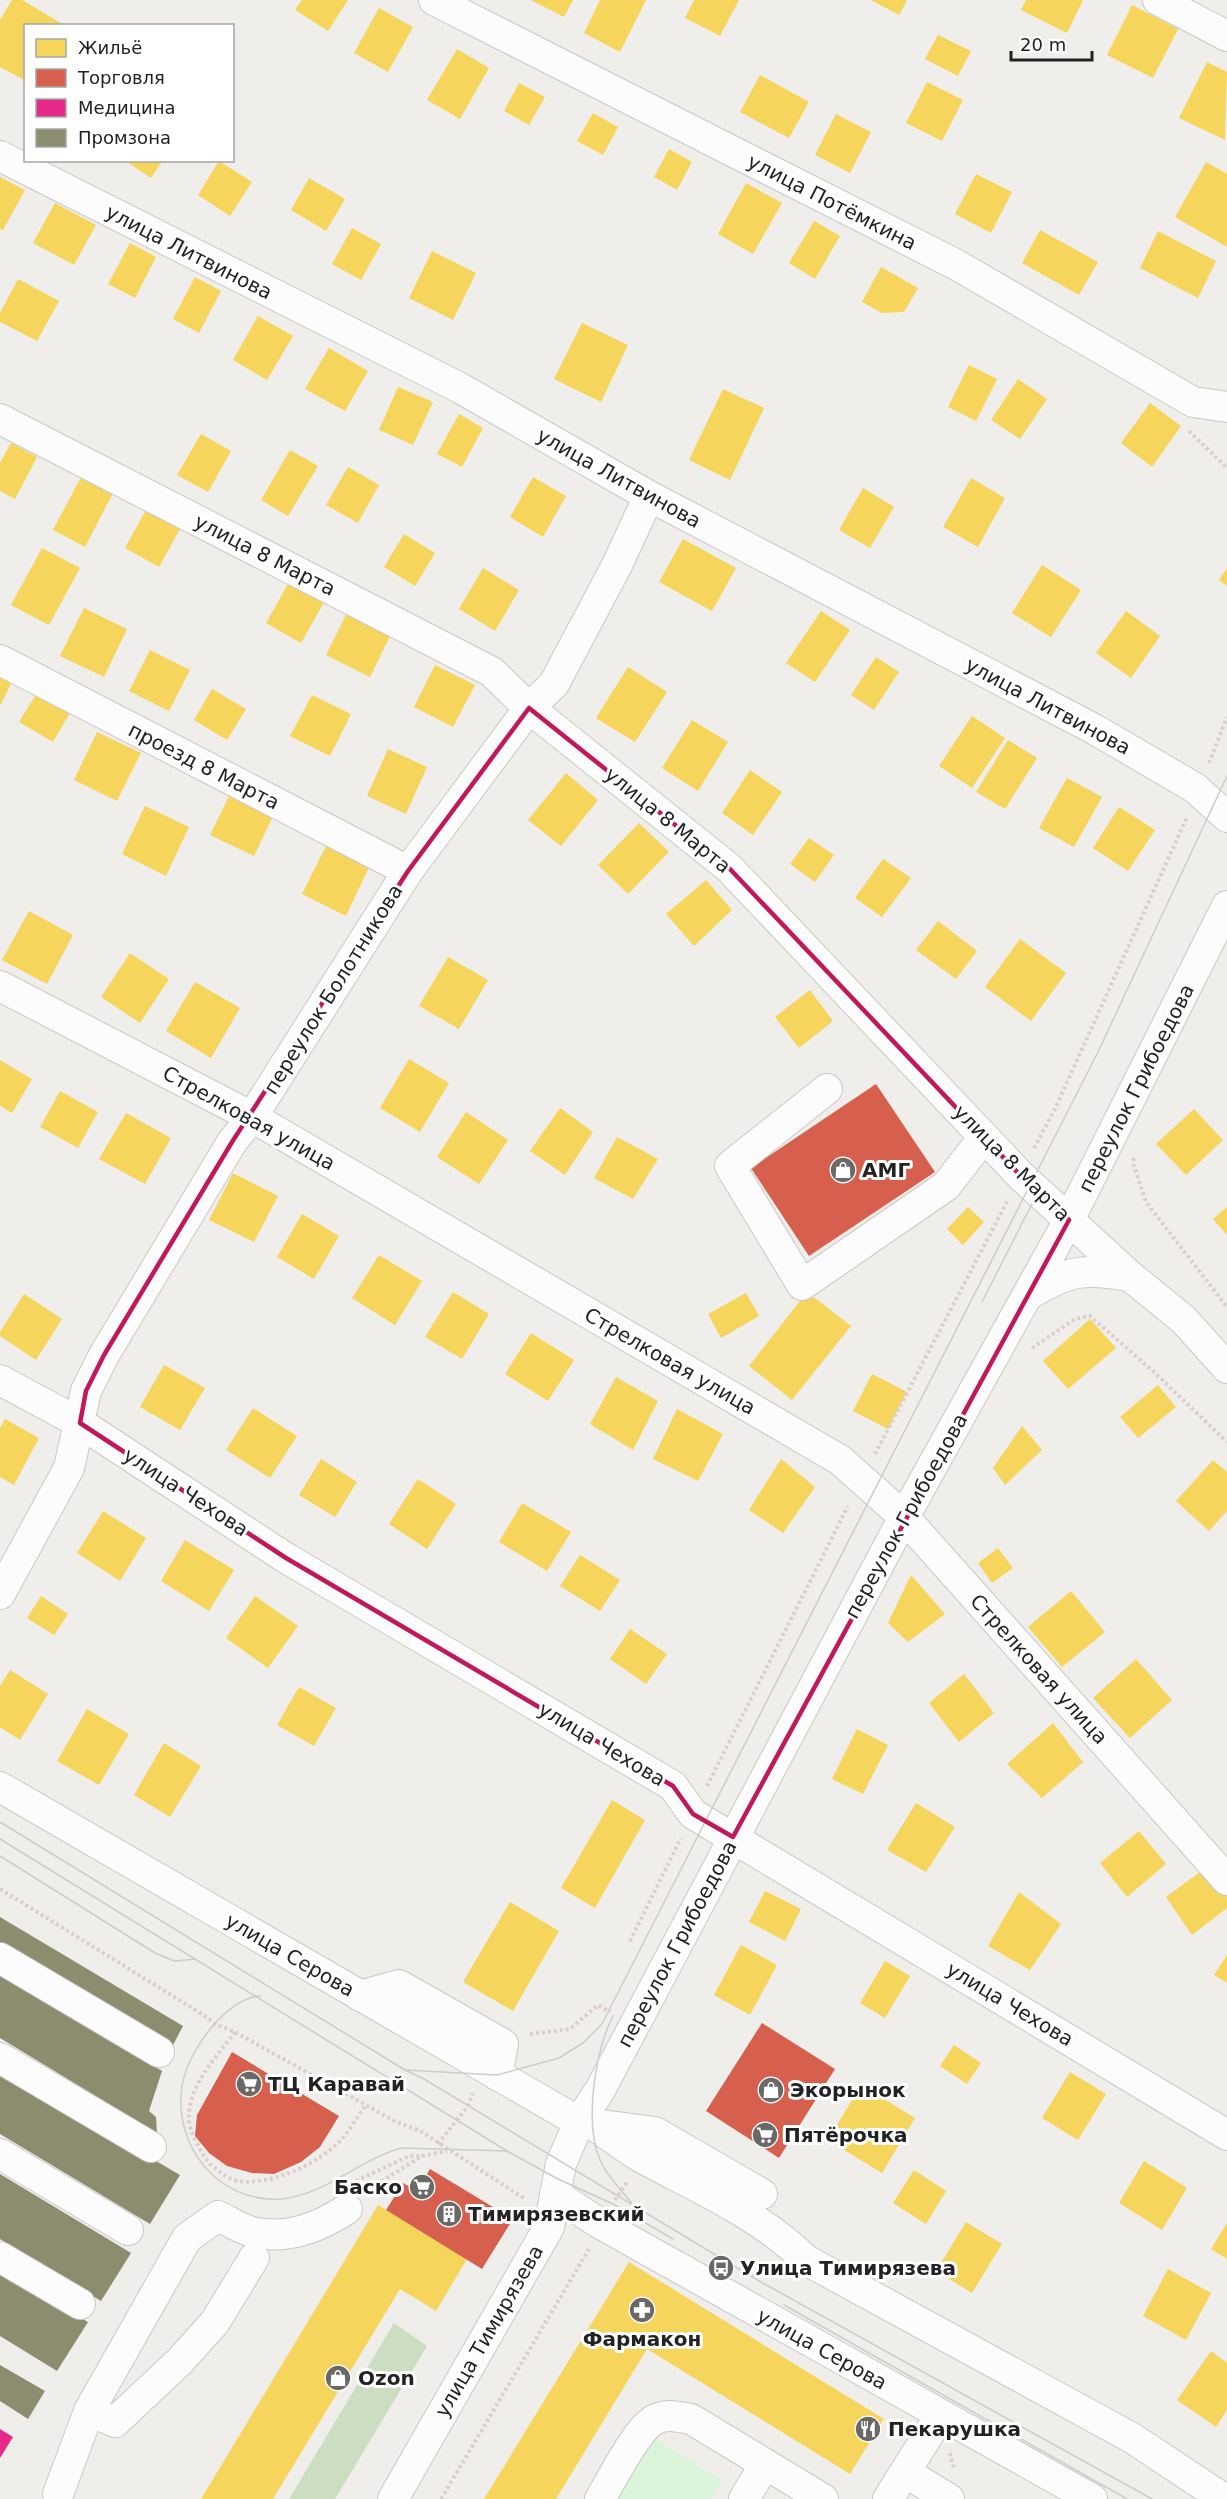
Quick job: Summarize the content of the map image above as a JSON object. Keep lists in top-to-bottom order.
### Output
{
  "streets": {
    "street": [
      "улица Потёмкина",
      "улица Литвинова",
      "улица 8 Марта",
      "проезд 8 Марта",
      "переулок Болотникова",
      "переулок Грибоедова",
      "Стрелковая улица",
      "улица Чехова",
      "улица Серова",
      "улица Тимирязева"
    ]
  },
  "crossings": [
    ["улица Литвинова", "переулок Болотникова"],
    ["улица 8 Марта", "переулок Болотникова"],
    ["улица 8 Марта", "переулок Грибоедова"],
    ["проезд 8 Марта", "переулок Болотникова"],
    ["переулок Болотникова", "Стрелковая улица"],
    ["переулок Болотникова", "улица Чехова"],
    ["переулок Грибоедова", "Стрелковая улица"],
    ["переулок Грибоедова", "улица Чехова"],
    ["переулок Грибоедова", "улица Серова"],
    ["переулок Грибоедова", "улица Тимирязева"],
    ["улица Серова", "улица Тимирязева"]
  ],
  "places": {
    "shop": ["АМГ", "Экорынок", "Ozon"],
    "supermarket": ["ТЦ Каравай", "Пятёрочка", "Баско"],
    "building": ["Тимирязевский"],
    "bus stop": ["Улица Тимирязева"],
    "pharmacy": ["Фармакон"],
    "restaurant": ["Пекарушка"]
  },
  "legend": [
    "Жильё",
    "Торговля",
    "Медицина",
    "Промзона"
  ],
  "scale_bar": "20 m"
}
